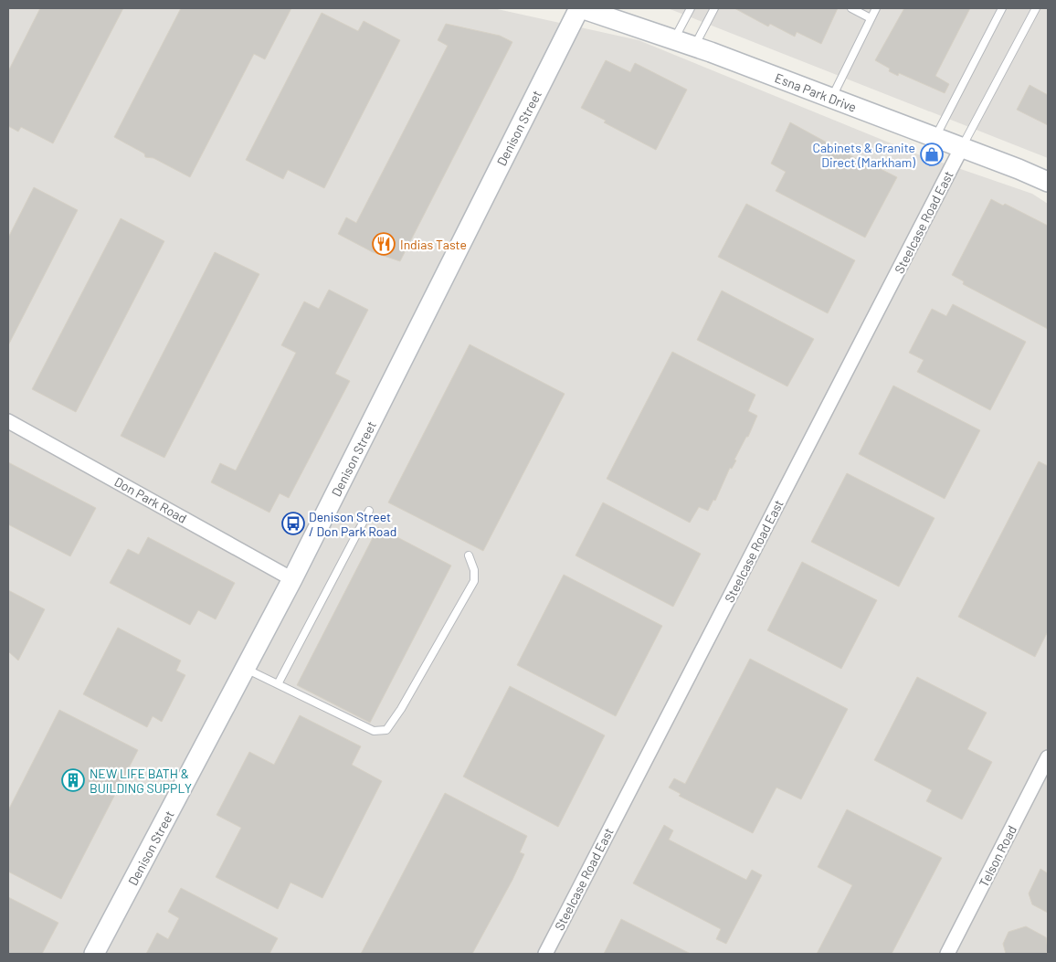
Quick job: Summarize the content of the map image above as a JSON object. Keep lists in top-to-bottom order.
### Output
{
  "streets": {
    "street": [
      "Esna Park Drive",
      "Denison Street",
      "Steelcase Road East",
      "Don Park Road",
      "Telson Road"
    ]
  },
  "crossings": [
    ["Esna Park Drive", "Denison Street"],
    ["Esna Park Drive", "Steelcase Road East"],
    ["Denison Street", "Don Park Road"]
  ],
  "places": {
    "shop": ["Cabinets & Granite Direct (Markham)"],
    "restaurant": ["Indias Taste"],
    "bus stop": ["Denison Street / Don Park Road"],
    "building": ["NEW LIFE BATH & BUILDING SUPPLY"]
  }
}
